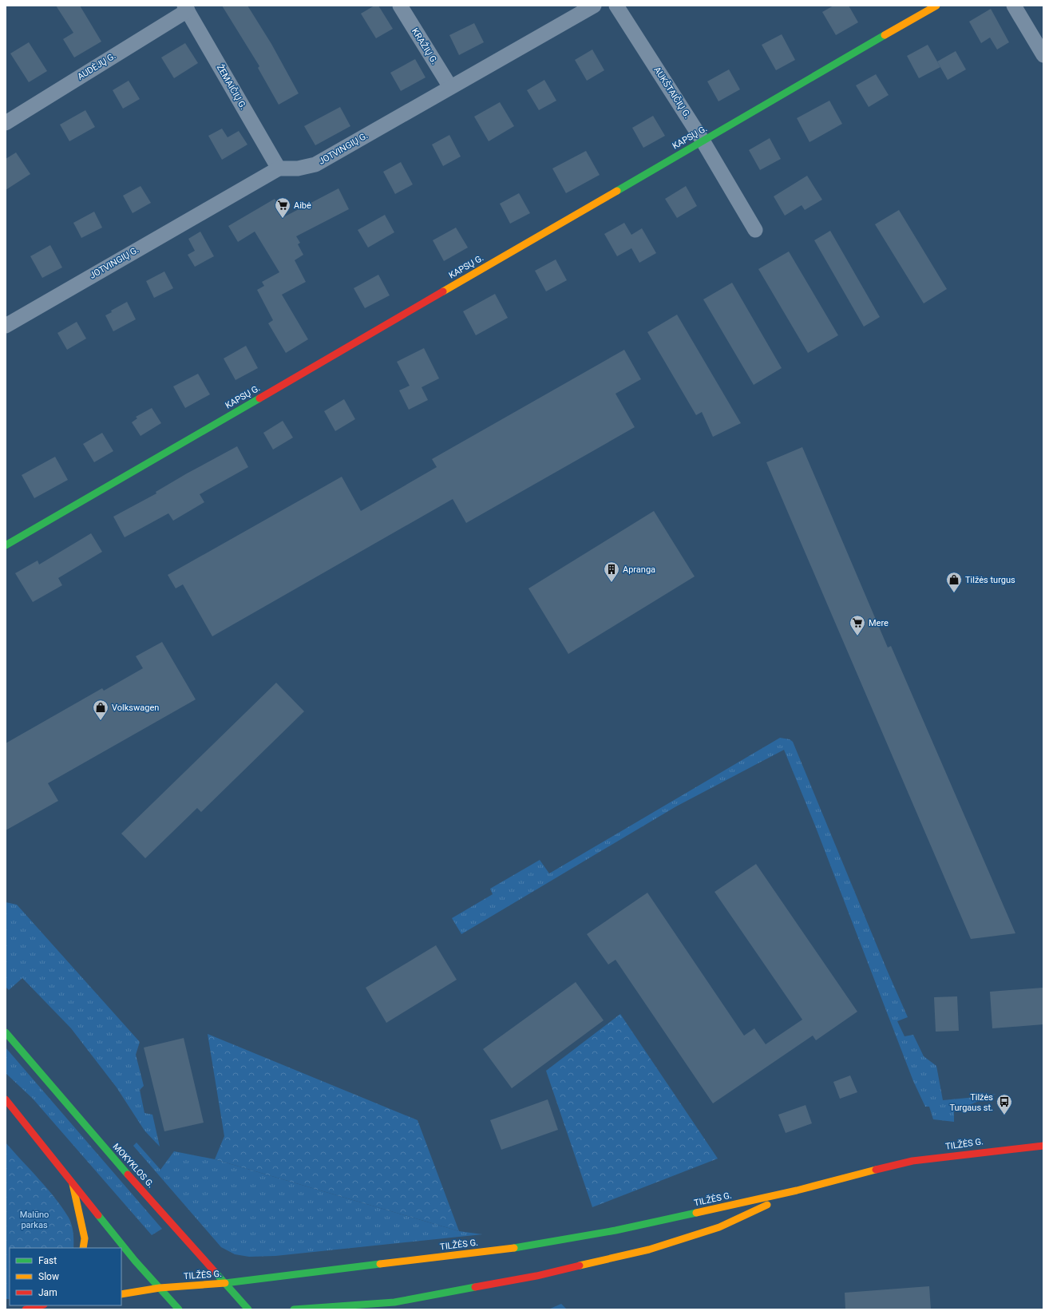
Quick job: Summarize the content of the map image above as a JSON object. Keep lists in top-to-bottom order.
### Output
{
  "streets": {
    "main road": ["KAPSŲ G.", "TILŽĖS G.", "MOKYKLOS G."],
    "street": [
      "KRAŽIŲ G.",
      "AUDĖJŲ G.",
      "ŽEMAIČIŲ G.",
      "AUKŠTAIČIŲ G.",
      "JOTVINGIŲ G."
    ]
  },
  "crossings": [
    ["KRAŽIŲ G.", "JOTVINGIŲ G."],
    ["AUDĖJŲ G.", "ŽEMAIČIŲ G."],
    ["ŽEMAIČIŲ G.", "JOTVINGIŲ G."],
    ["AUKŠTAIČIŲ G.", "KAPSŲ G."],
    ["TILŽĖS G.", "MOKYKLOS G."]
  ],
  "parks": ["Malūno parkas"],
  "places": {
    "supermarket": ["Aibė", "Mere"],
    "building": ["Apranga"],
    "shop": ["Tilžės turgus", "Volkswagen"],
    "bus stop": ["Tilžės Turgaus st."]
  },
  "legend": ["Fast", "Slow", "Jam"]
}
